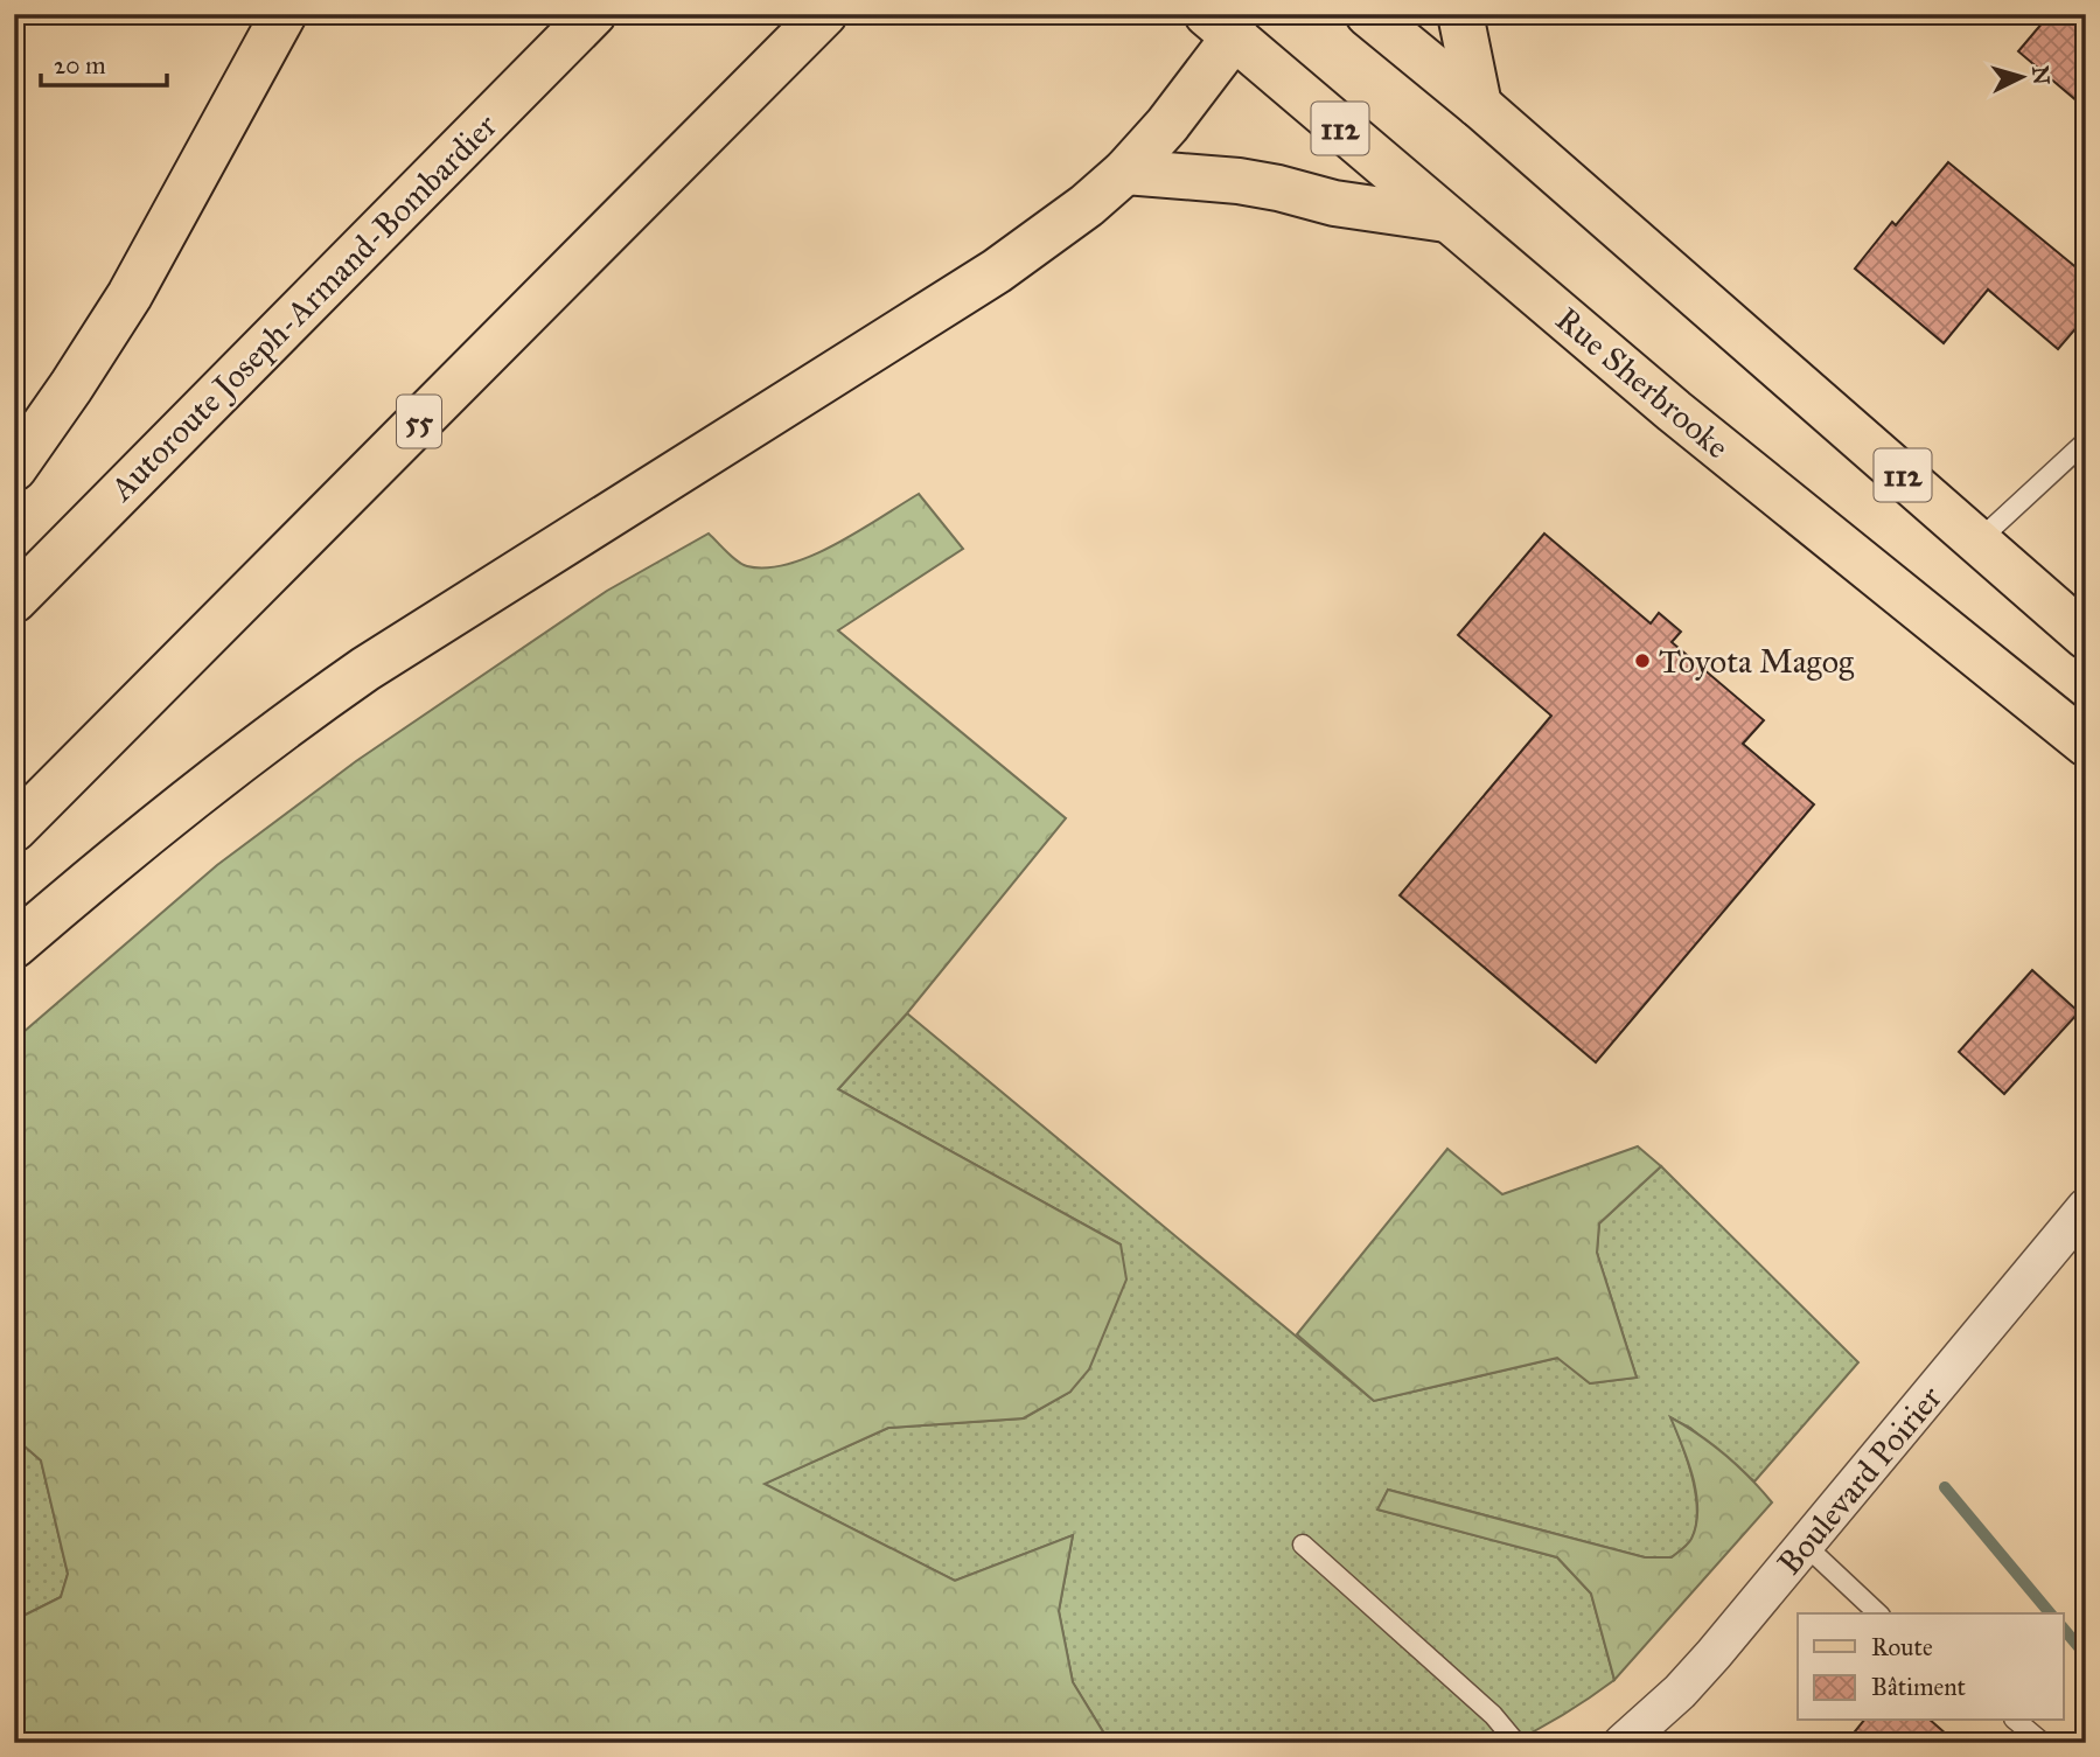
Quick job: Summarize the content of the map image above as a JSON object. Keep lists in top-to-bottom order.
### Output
{
  "streets": {
    "main road": [
      "112",
      "Autoroute Joseph-Armand-Bombardier",
      "Rue Sherbrooke",
      "55"
    ],
    "street": ["Boulevard Poirier"]
  },
  "places": ["Toyota Magog"],
  "legend": ["Route", "Bâtiment"],
  "scale_bar": "20 m",
  "north": "right"
}
